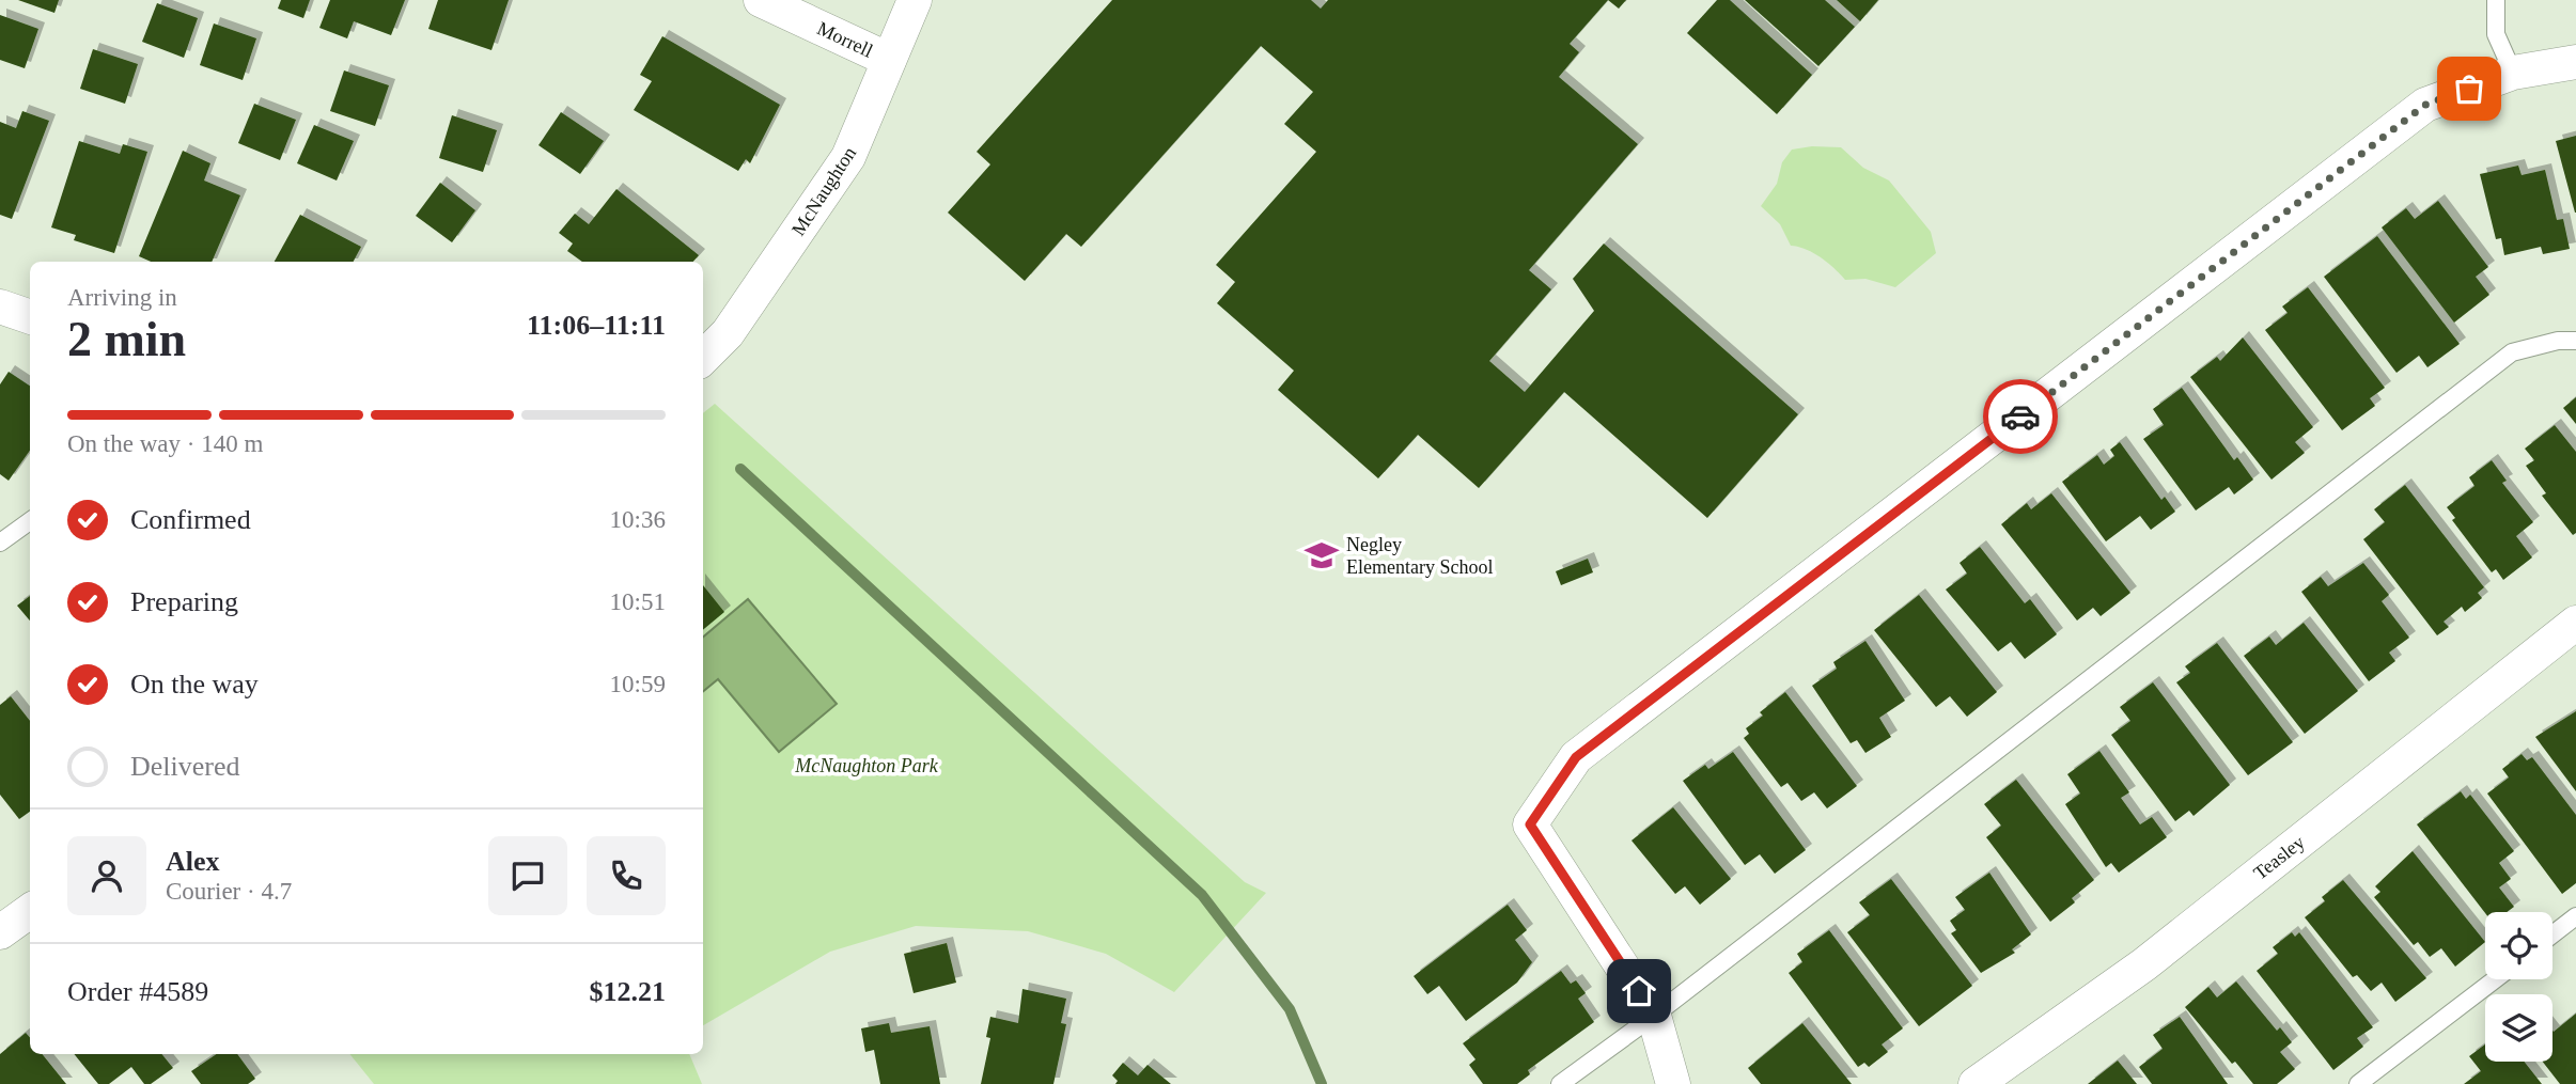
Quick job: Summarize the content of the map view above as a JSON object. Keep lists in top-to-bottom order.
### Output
{
  "streets": {
    "street": ["Morrell", "McNaughton", "Teasley"]
  },
  "crossings": [
    ["Morrell", "McNaughton"]
  ],
  "parks": ["McNaughton Park"],
  "places": {
    "school or university": ["Negley Elementary School"]
  },
  "page": {
    "heading": ["2 min", "Arriving in", "11:06–11:11"],
    "panel": [
      "Alex",
      "Courier · 4.7",
      "Order #4589",
      "$12.21"
    ],
    "bar": "On the way · 140 m",
    "list": [
      ["Confirmed", "10:36"],
      ["Preparing", "10:51"],
      ["On the way", "10:59"],
      "Delivered"
    ]
  }
}
